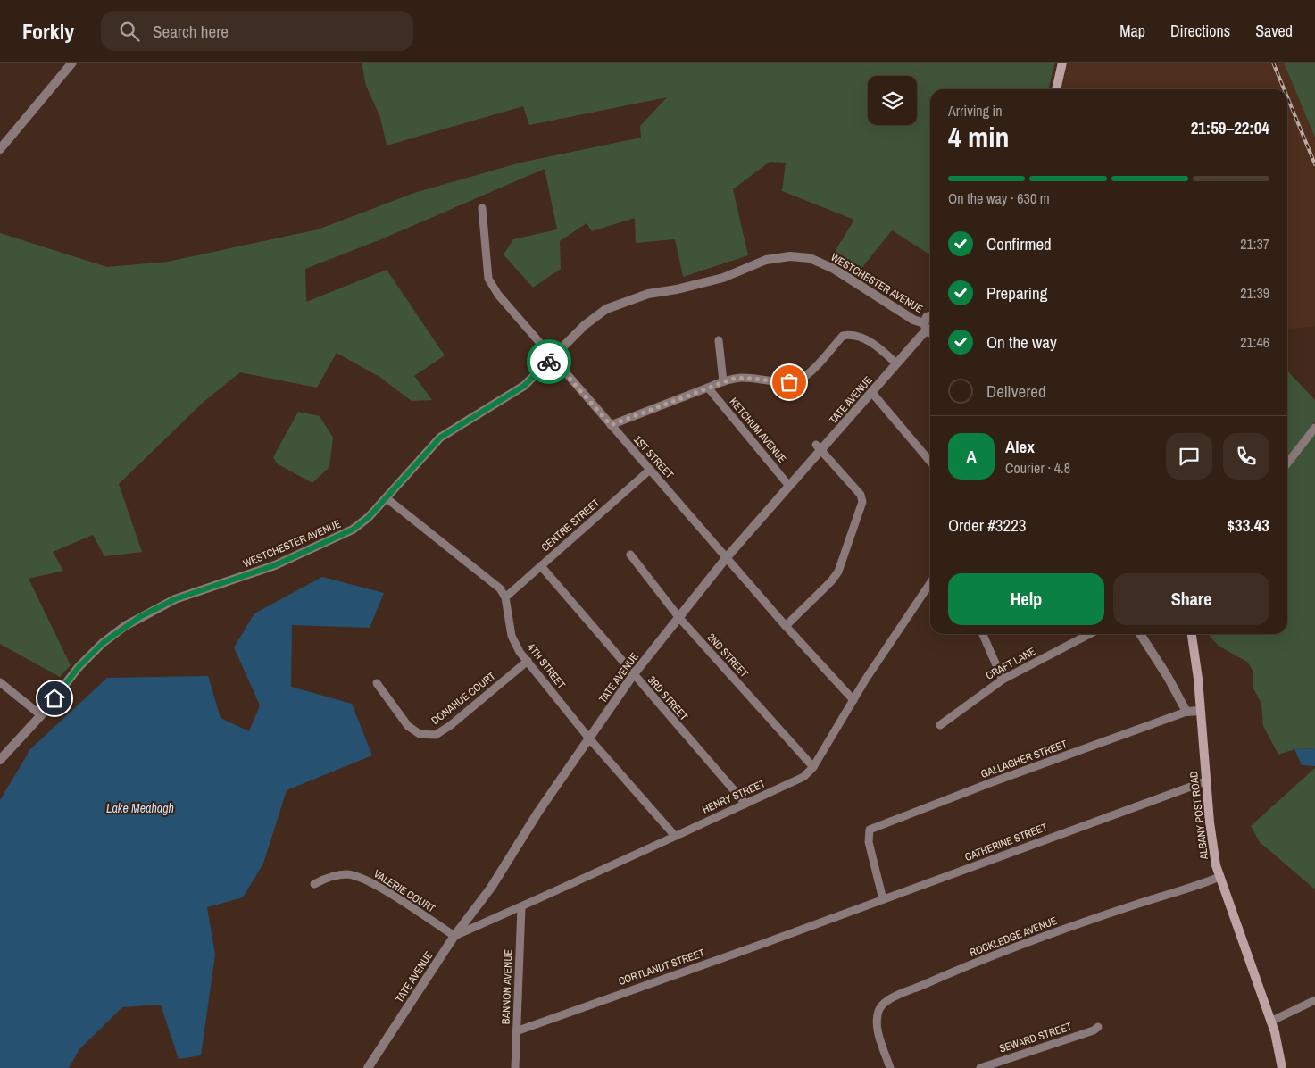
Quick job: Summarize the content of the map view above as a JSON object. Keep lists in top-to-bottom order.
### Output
{
  "streets": {
    "main road": ["ALBANY POST ROAD"],
    "street": [
      "WESTCHESTER AVENUE",
      "TATE AVENUE",
      "KETCHUM AVENUE",
      "1ST STREET",
      "CENTRE STREET",
      "2ND STREET",
      "CRAFT LANE",
      "4TH STREET",
      "DONAHUE COURT",
      "3RD STREET",
      "GALLAGHER STREET",
      "HENRY STREET",
      "CATHERINE STREET",
      "VALERIE COURT",
      "ROCKLEDGE AVENUE",
      "CORTLANDT STREET",
      "BANNON AVENUE",
      "SEWARD STREET"
    ]
  },
  "crossings": [
    ["WESTCHESTER AVENUE", "TATE AVENUE"],
    ["WESTCHESTER AVENUE", "1ST STREET"],
    ["TATE AVENUE", "KETCHUM AVENUE"],
    ["TATE AVENUE", "1ST STREET"],
    ["TATE AVENUE", "2ND STREET"],
    ["TATE AVENUE", "4TH STREET"],
    ["TATE AVENUE", "3RD STREET"],
    ["TATE AVENUE", "HENRY STREET"],
    ["TATE AVENUE", "VALERIE COURT"],
    ["1ST STREET", "CENTRE STREET"],
    ["1ST STREET", "HENRY STREET"],
    ["CENTRE STREET", "4TH STREET"],
    ["CENTRE STREET", "3RD STREET"],
    ["2ND STREET", "HENRY STREET"],
    ["4TH STREET", "DONAHUE COURT"],
    ["4TH STREET", "HENRY STREET"],
    ["3RD STREET", "HENRY STREET"],
    ["GALLAGHER STREET", "CATHERINE STREET"],
    ["HENRY STREET", "VALERIE COURT"],
    ["HENRY STREET", "BANNON AVENUE"],
    ["ALBANY POST ROAD", "CATHERINE STREET"],
    ["ALBANY POST ROAD", "ROCKLEDGE AVENUE"],
    ["CATHERINE STREET", "CORTLANDT STREET"],
    ["CORTLANDT STREET", "BANNON AVENUE"]
  ],
  "water": ["Lake Meahagh"],
  "page": {
    "header": "Forkly",
    "search": "Search here",
    "nav": ["Map", "Directions", "Saved"],
    "heading": ["4 min", "Arriving in", "21:59–22:04"],
    "panel": [
      "Alex",
      "Courier · 4.8",
      "Order #3223",
      "$33.43"
    ],
    "bar": "On the way · 630 m",
    "list": [
      ["Confirmed", "21:37"],
      ["Preparing", "21:39"],
      ["On the way", "21:46"],
      "Delivered"
    ],
    "round": "A",
    "buttons": ["Help", "Share"]
  }
}
